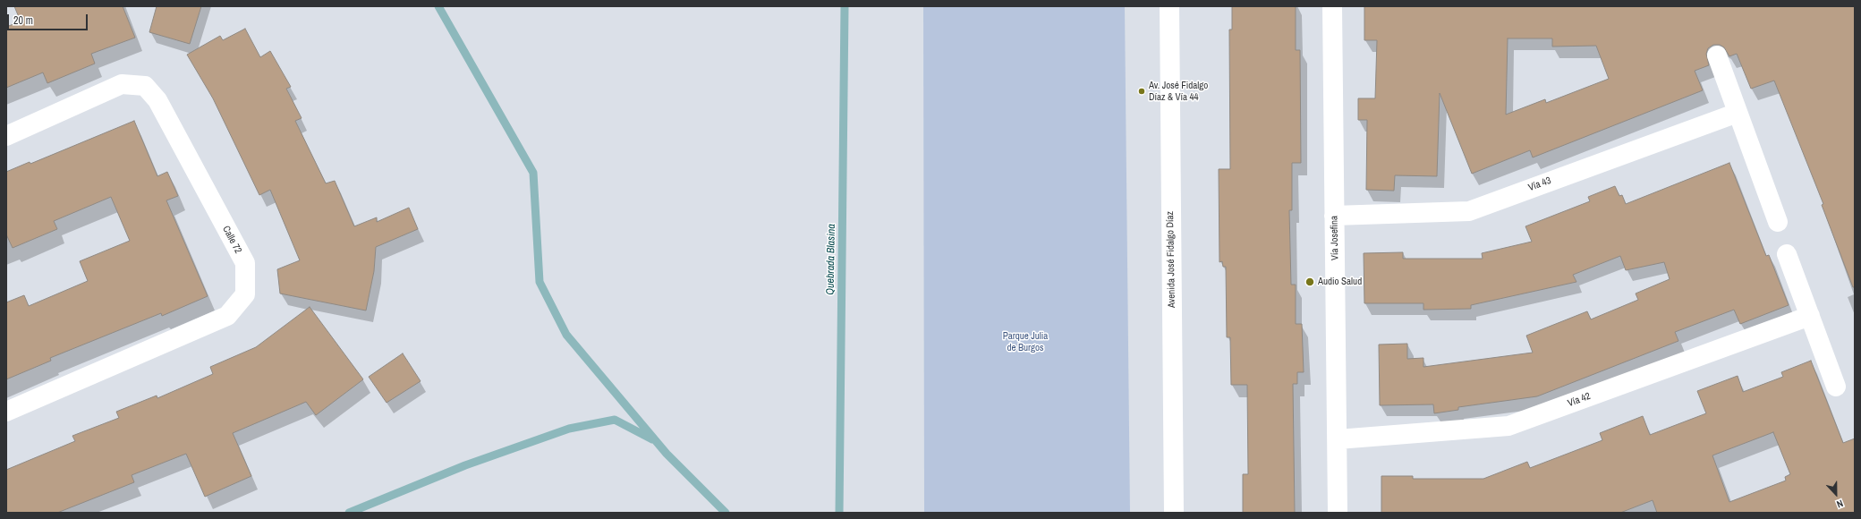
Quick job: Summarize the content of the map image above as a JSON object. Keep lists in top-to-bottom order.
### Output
{
  "streets": {
    "street": [
      "Vía 43",
      "Vía Josefina",
      "Calle 72",
      "Avenida José Fidalgo Díaz",
      "Vía 42"
    ]
  },
  "crossings": [
    ["Vía 43", "Vía Josefina"],
    ["Vía Josefina", "Vía 42"]
  ],
  "water": ["Quebrada Blasina"],
  "parks": ["Parque Julia de Burgos"],
  "places": ["Av. José Fidalgo Díaz & Vía 44", "Audio Salud"],
  "scale_bar": "20 m",
  "north": "bottom"
}
